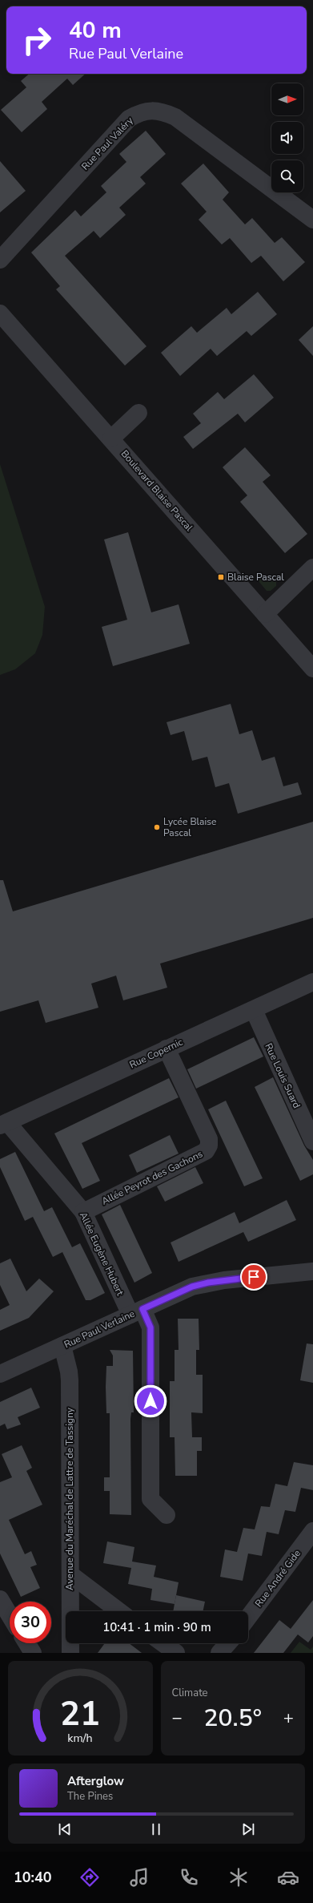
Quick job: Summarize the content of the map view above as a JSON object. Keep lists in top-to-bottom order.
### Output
{
  "streets": {
    "street": [
      "Rue Paul Valéry",
      "Boulevard Blaise Pascal",
      "Rue Copernic",
      "Rue Louis Suard",
      "Allée Peyrot des Gachons",
      "Allée Eugène Hubert",
      "Rue Paul Verlaine",
      "Avenue du Maréchal de Lattre de Tassigny",
      "Rue André Gide"
    ]
  },
  "crossings": [
    ["Rue Copernic", "Rue Louis Suard"],
    ["Rue Copernic", "Allée Peyrot des Gachons"],
    ["Rue Copernic", "Allée Eugène Hubert"],
    ["Allée Peyrot des Gachons", "Allée Eugène Hubert"],
    ["Allée Eugène Hubert", "Rue Paul Verlaine"],
    ["Rue Paul Verlaine", "Avenue du Maréchal de Lattre de Tassigny"]
  ],
  "places": {
    "transit": ["Blaise Pascal"],
    "other": ["Lycée Blaise Pascal"]
  },
  "north": "right",
  "page": {
    "turn": ["40 m", "Rue Paul Verlaine"],
    "limit": "30",
    "trip": "10:41 · 1 min · 90 m",
    "tile": "Climate",
    "heat": ["−", "20.5°", "+"],
    "song": ["Afterglow", "The Pines"],
    "tabs": "10:40",
    "gauge": ["21", "km/h"]
  }
}
